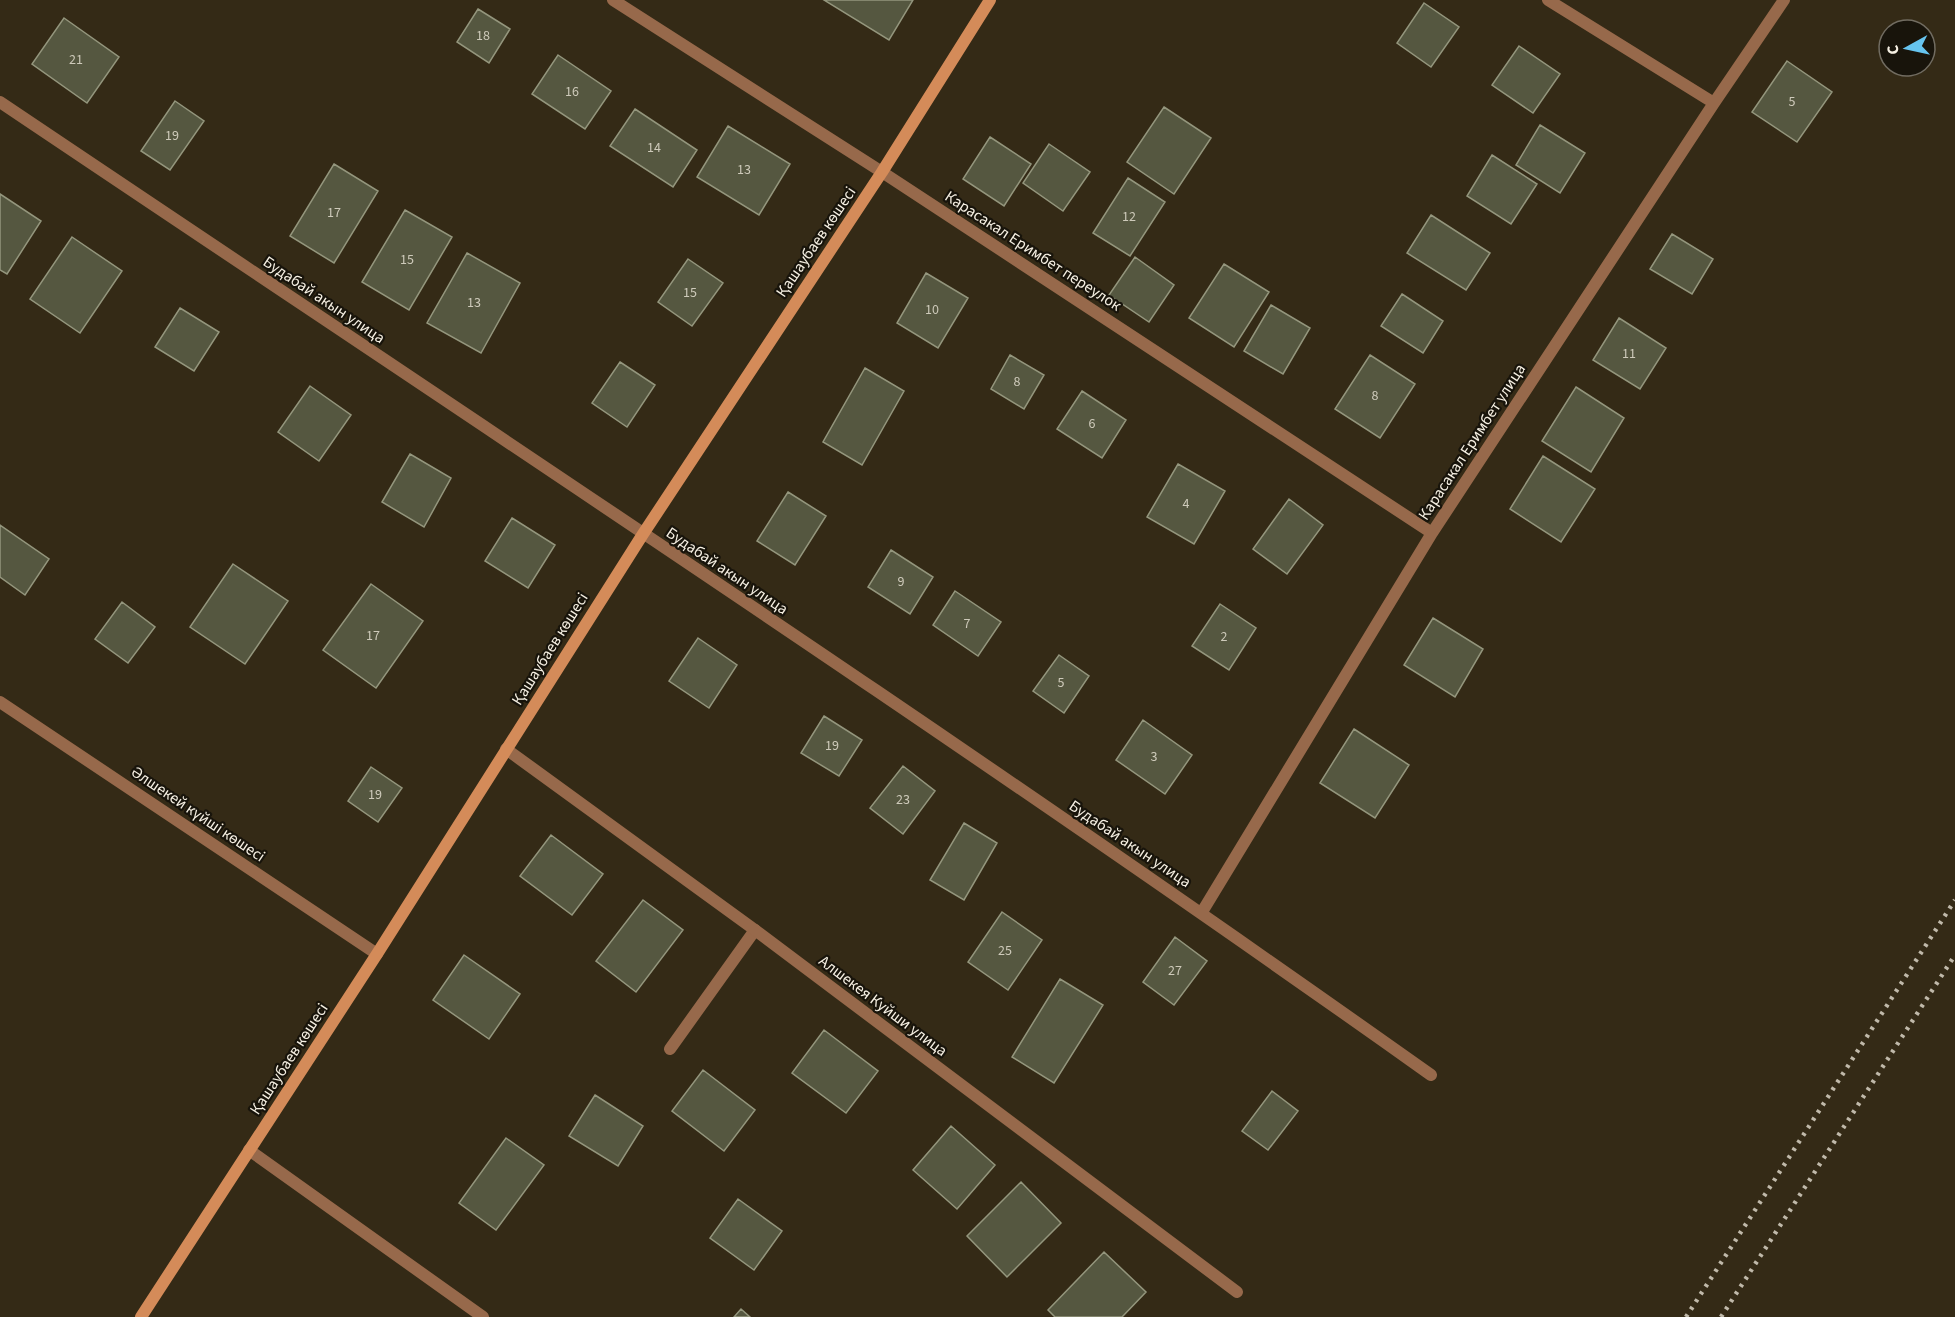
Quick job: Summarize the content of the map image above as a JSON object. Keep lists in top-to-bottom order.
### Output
{
  "streets": {
    "street": [
      "Қашаубаев көшесі",
      "Карасакал Еримбет переулок",
      "Будабай акын улица",
      "Карасакал Еримбет улица",
      "Әлшекей күйші көшесі",
      "Алшекея Куйши улица"
    ]
  },
  "crossings": [
    ["Қашаубаев көшесі", "Карасакал Еримбет переулок"],
    ["Қашаубаев көшесі", "Будабай акын улица"],
    ["Қашаубаев көшесі", "Әлшекей күйші көшесі"],
    ["Қашаубаев көшесі", "Алшекея Куйши улица"],
    ["Карасакал Еримбет переулок", "Карасакал Еримбет улица"],
    ["Будабай акын улица", "Карасакал Еримбет улица"]
  ],
  "house_numbers": [
    "18",
    "21",
    "16",
    "5",
    "19",
    "14",
    "13",
    "17",
    "12",
    "15",
    "15",
    "13",
    "10",
    "11",
    "8",
    "8",
    "6",
    "4",
    "9",
    "7",
    "17",
    "2",
    "5",
    "19",
    "3",
    "19",
    "23",
    "25",
    "27"
  ],
  "north": "left"
}
